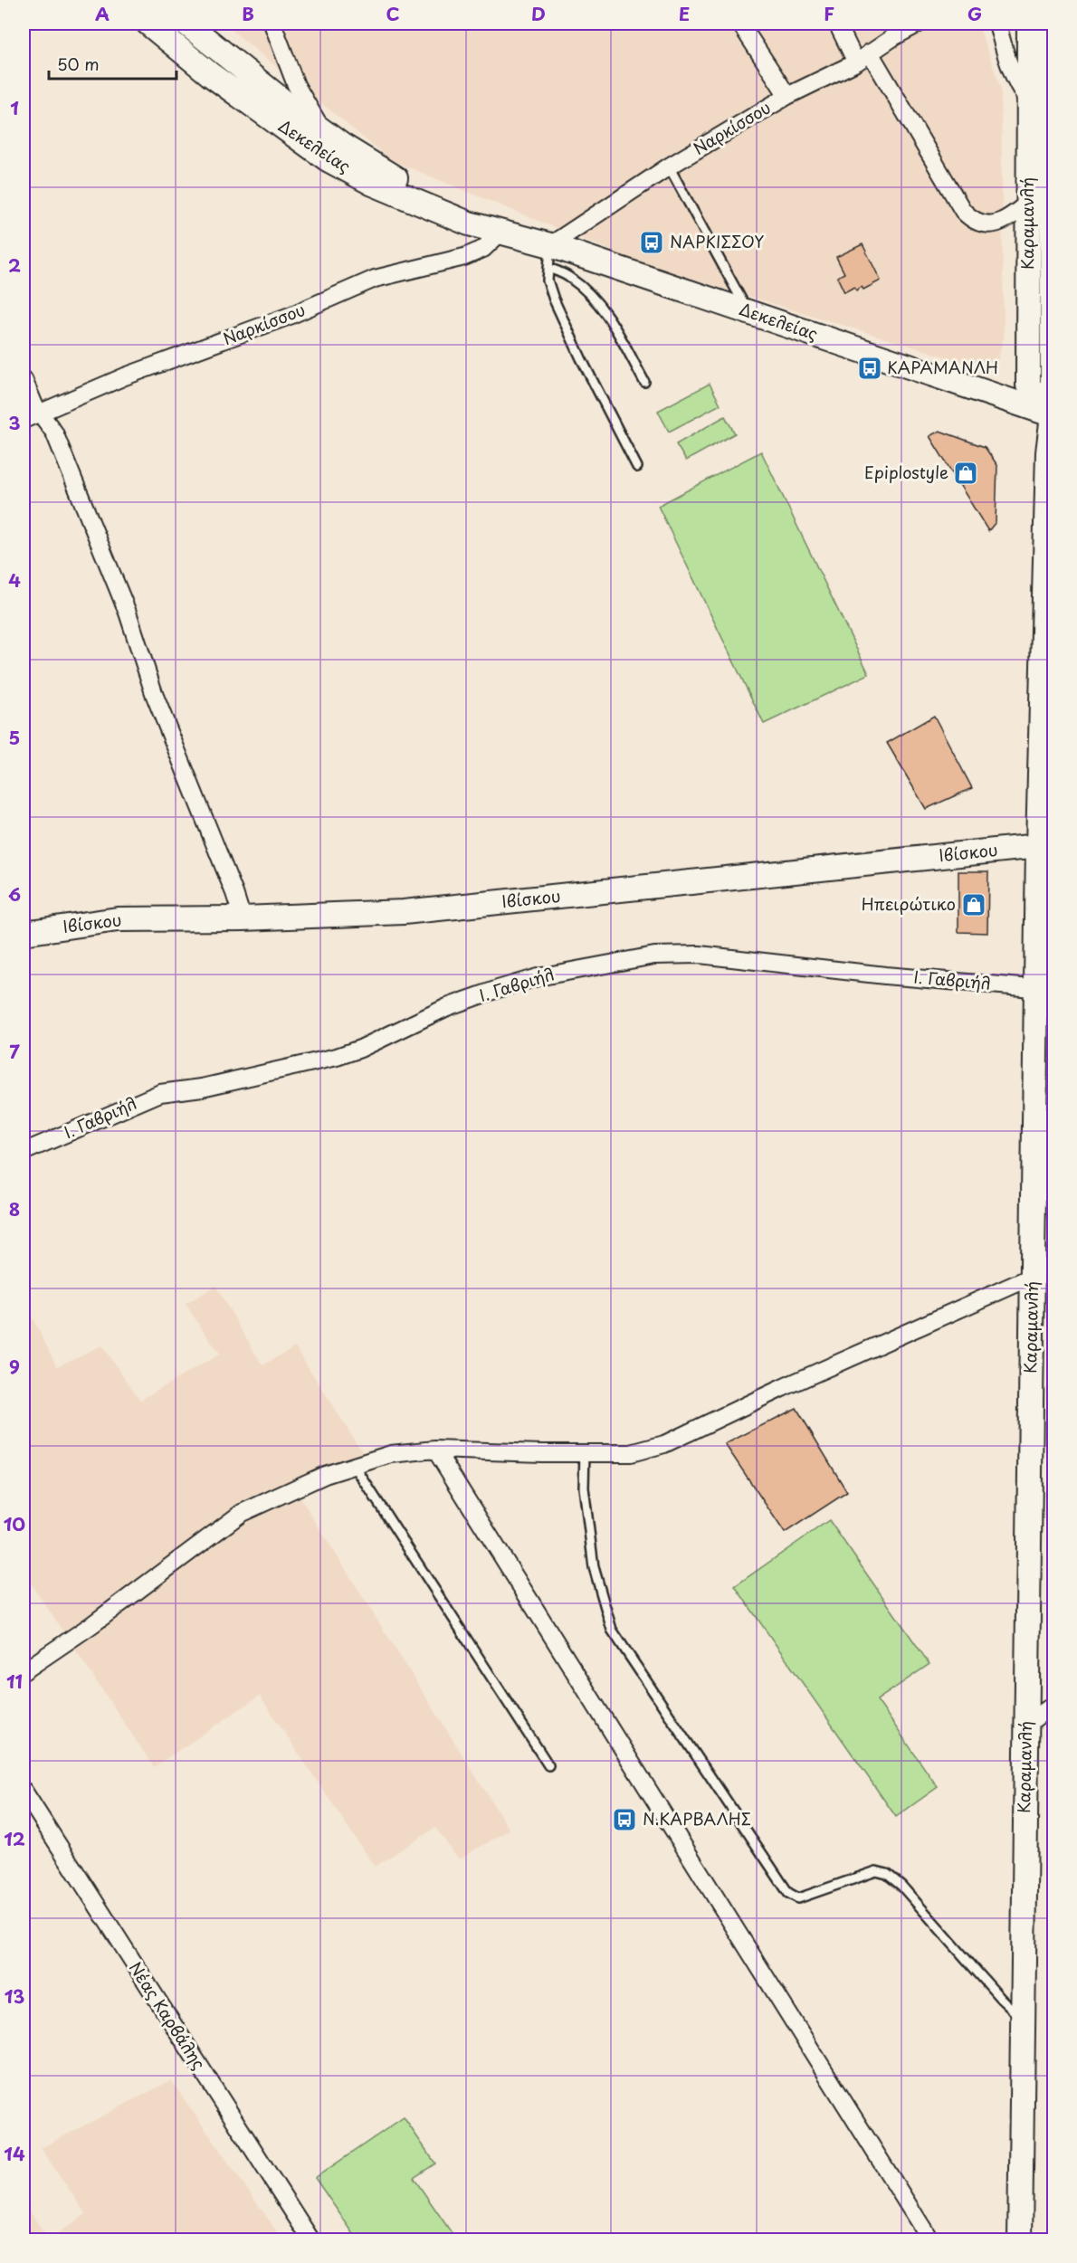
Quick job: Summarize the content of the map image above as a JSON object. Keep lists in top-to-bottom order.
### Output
{
  "streets": {
    "main road": ["Δεκελείας", "Καραμανλή", "Ιβίσκου"],
    "street": ["Ναρκίσσου", "Ι. Γαβριήλ", "Νέας Καρβάλης"]
  },
  "crossings": [
    ["Ναρκίσσου", "Δεκελείας"],
    ["Δεκελείας", "Καραμανλή"],
    ["Καραμανλή", "Ιβίσκου"],
    ["Καραμανλή", "Ι. Γαβριήλ"]
  ],
  "places": {
    "bus stop": ["ΝΑΡΚΙΣΣΟΥ", "ΚΑΡΑΜΑΝΛΗ", "Ν.ΚΑΡΒΑΛΗΣ"],
    "shop": ["Epiplostyle", "Ηπειρώτικο"]
  },
  "scale_bar": "50 m",
  "grid": {
    "columns": [
      "A",
      "B",
      "C",
      "D",
      "E",
      "F",
      "G"
    ],
    "rows": [
      "1",
      "2",
      "3",
      "4",
      "5",
      "6",
      "7",
      "8",
      "9",
      "10",
      "11",
      "12",
      "13",
      "14"
    ]
  }
}
